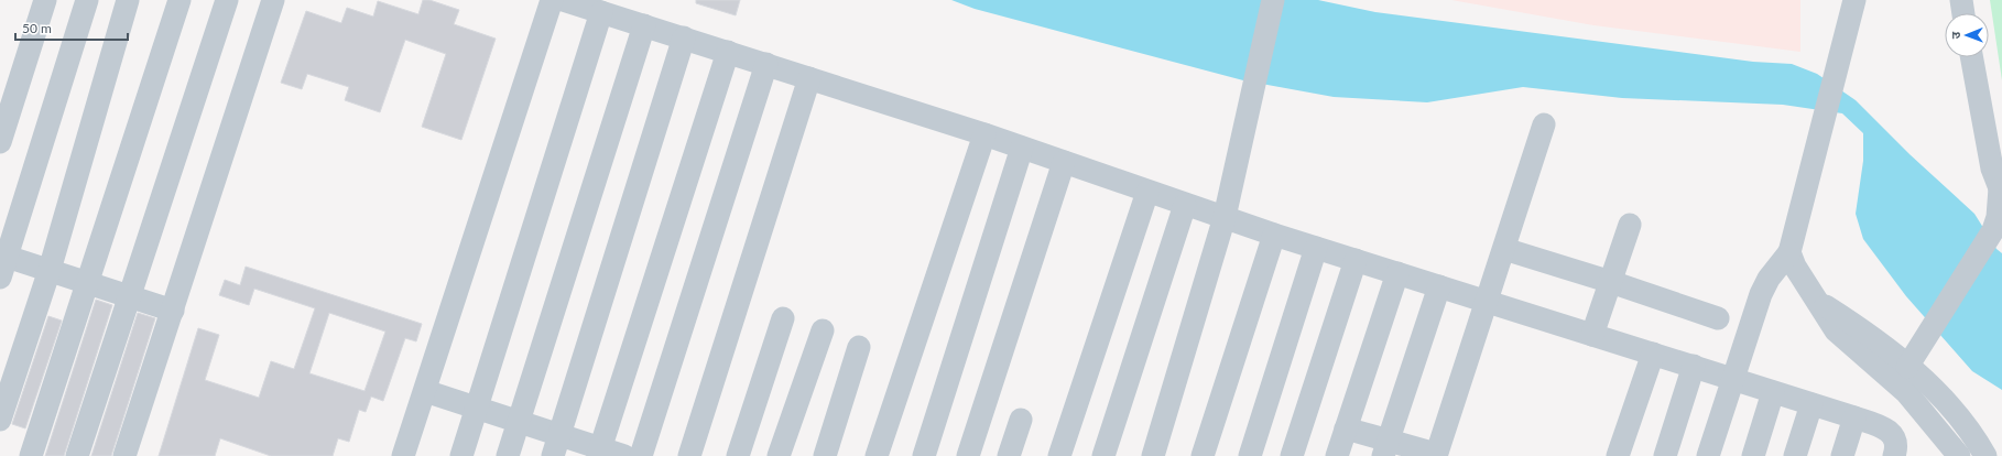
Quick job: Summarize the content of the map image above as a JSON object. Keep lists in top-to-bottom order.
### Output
{
  "scale_bar": "50 m",
  "north": "left"
}
